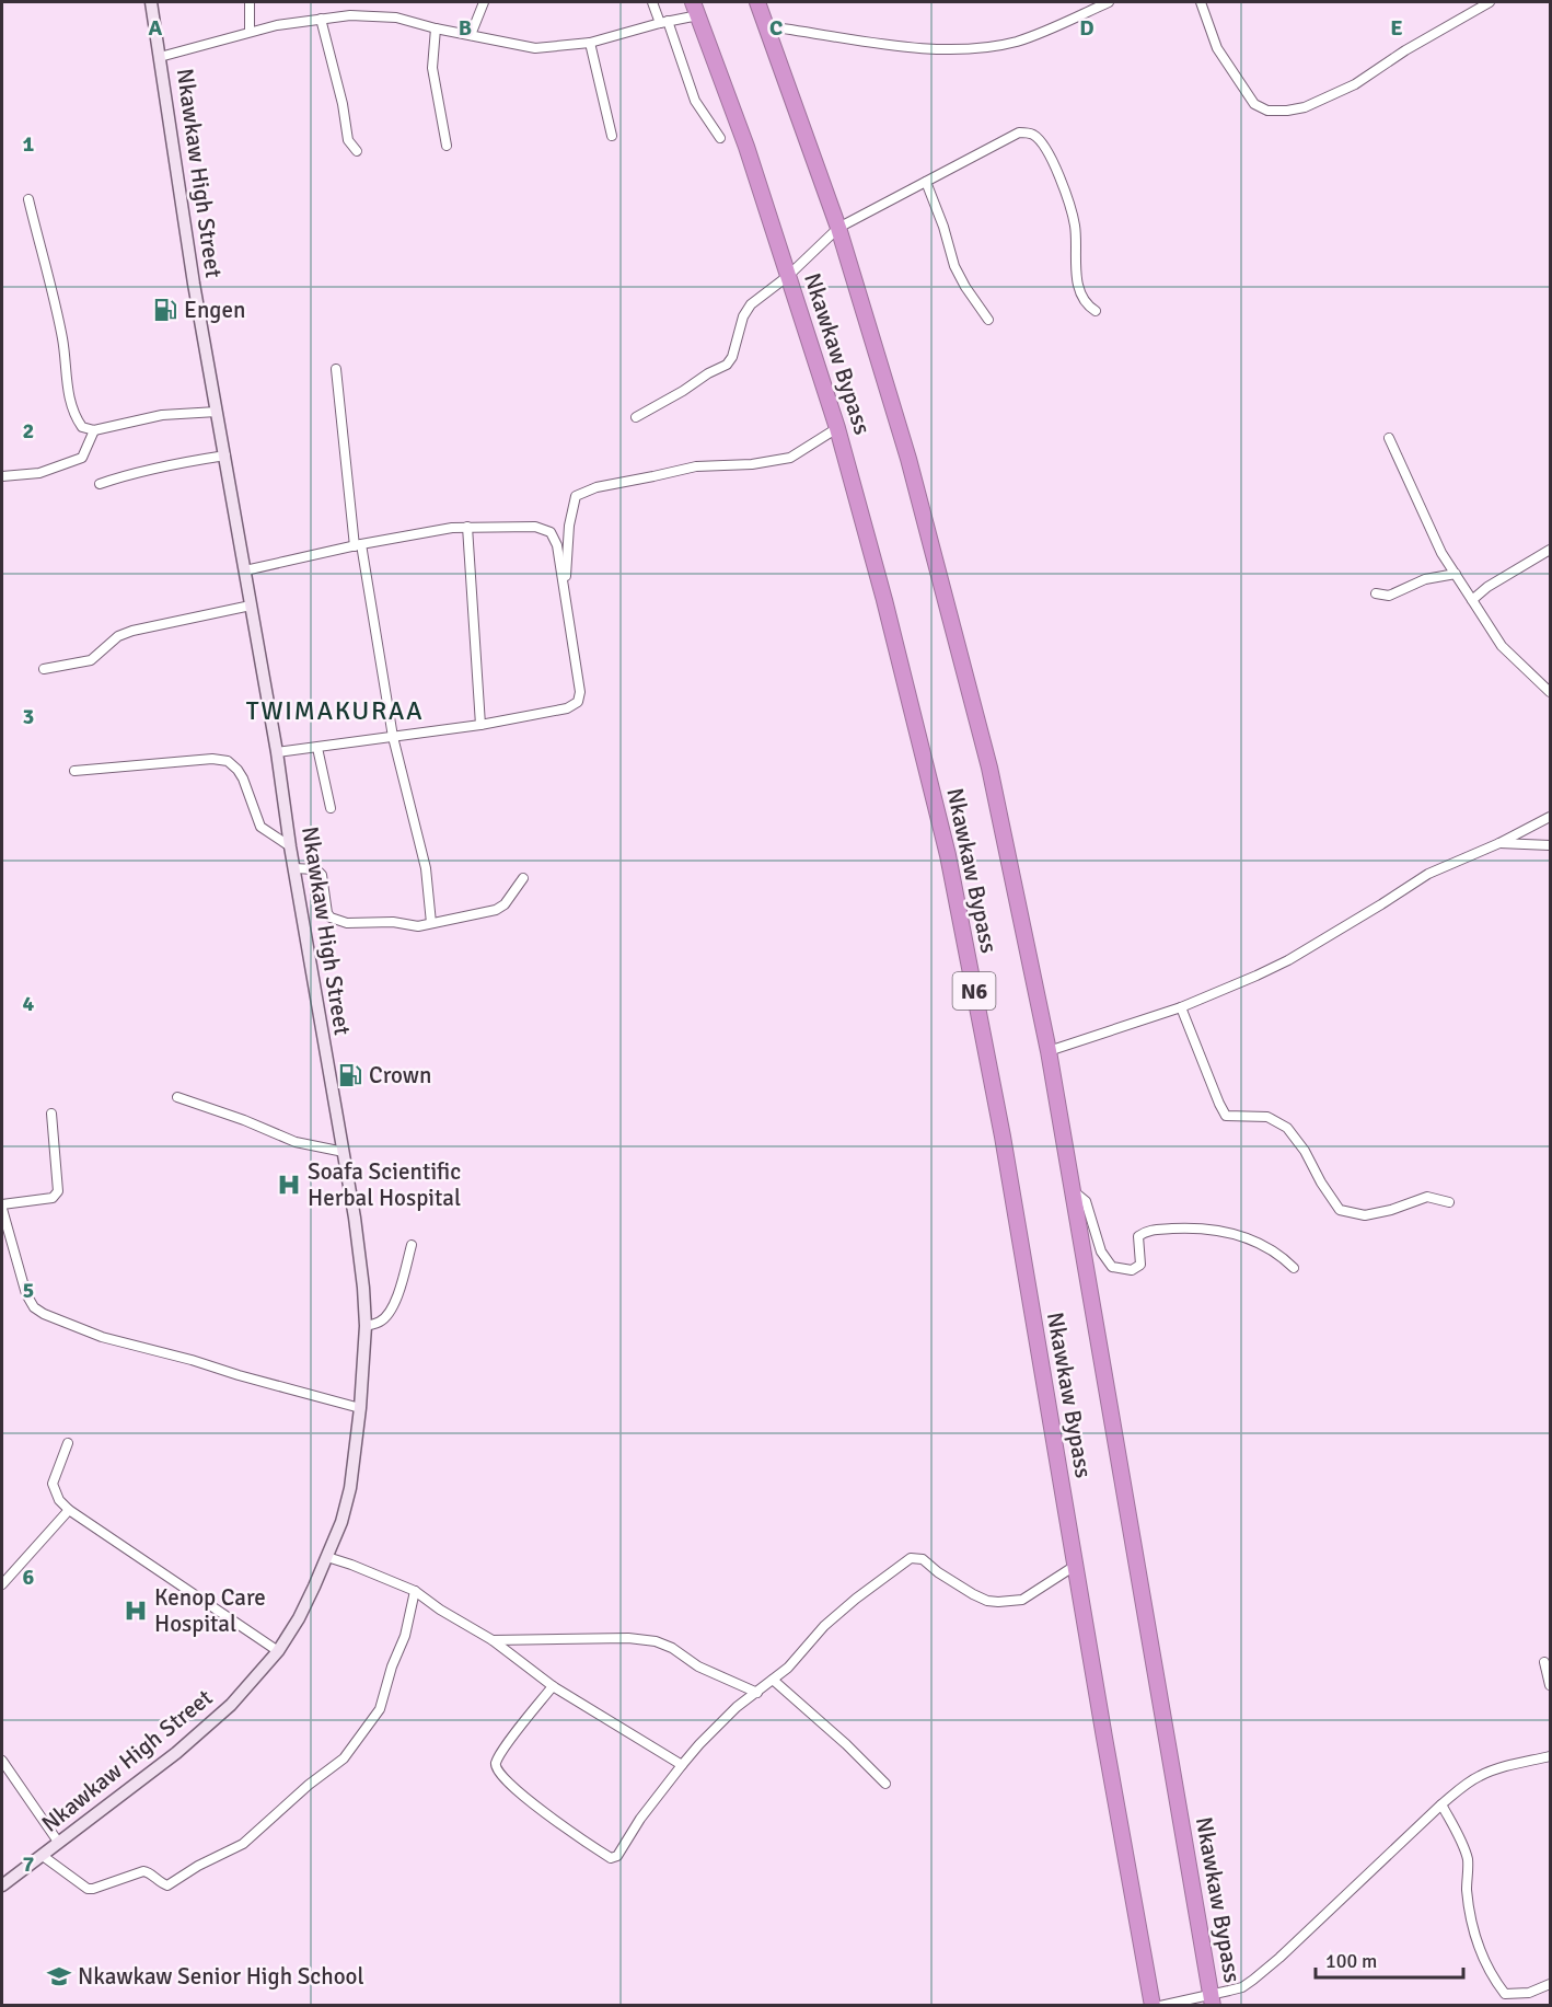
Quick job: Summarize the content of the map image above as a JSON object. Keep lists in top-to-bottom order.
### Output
{
  "streets": {
    "highway": ["Nkawkaw Bypass", "N6"],
    "main road": ["Nkawkaw High Street"]
  },
  "districts": ["TWIMAKURAA"],
  "places": {
    "fuel station": ["Engen", "Crown"],
    "hospital": ["Soafa Scientific Herbal Hospital", "Kenop Care Hospital"],
    "school or university": ["Nkawkaw Senior High School"]
  },
  "scale_bar": "100 m",
  "grid": {
    "columns": [
      "A",
      "B",
      "C",
      "D",
      "E"
    ],
    "rows": [
      "1",
      "2",
      "3",
      "4",
      "5",
      "6",
      "7"
    ]
  }
}
